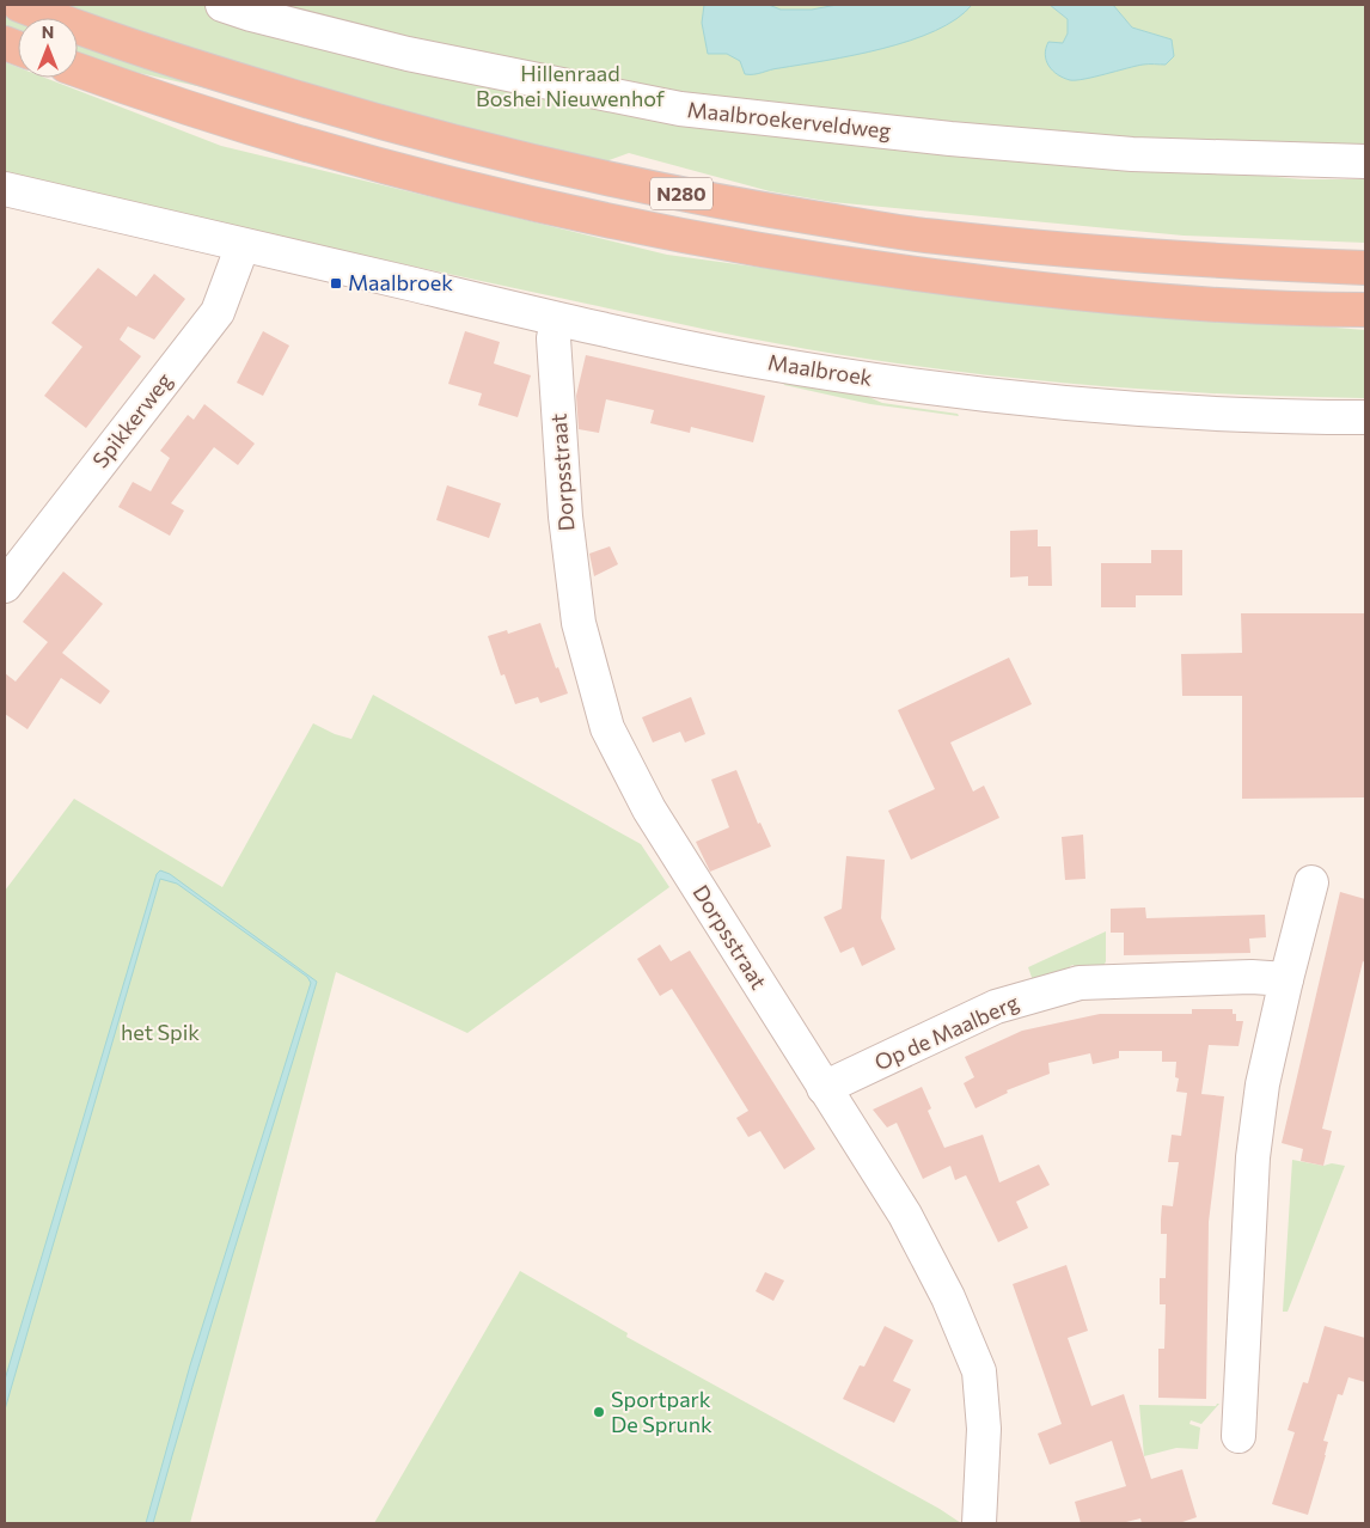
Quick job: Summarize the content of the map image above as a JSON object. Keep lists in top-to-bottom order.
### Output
{
  "streets": {
    "highway": ["N280"],
    "street": [
      "Maalbroekerveldweg",
      "Maalbroek",
      "Spikkerweg",
      "Dorpsstraat",
      "Op de Maalberg"
    ]
  },
  "crossings": [
    ["Maalbroek", "Spikkerweg"],
    ["Maalbroek", "Dorpsstraat"],
    ["Dorpsstraat", "Op de Maalberg"]
  ],
  "parks": ["Hillenraad Boshei Nieuwenhof", "het Spik"],
  "places": {
    "transit": ["Maalbroek"],
    "other": ["Sportpark De Sprunk"]
  },
  "north": "top"
}
